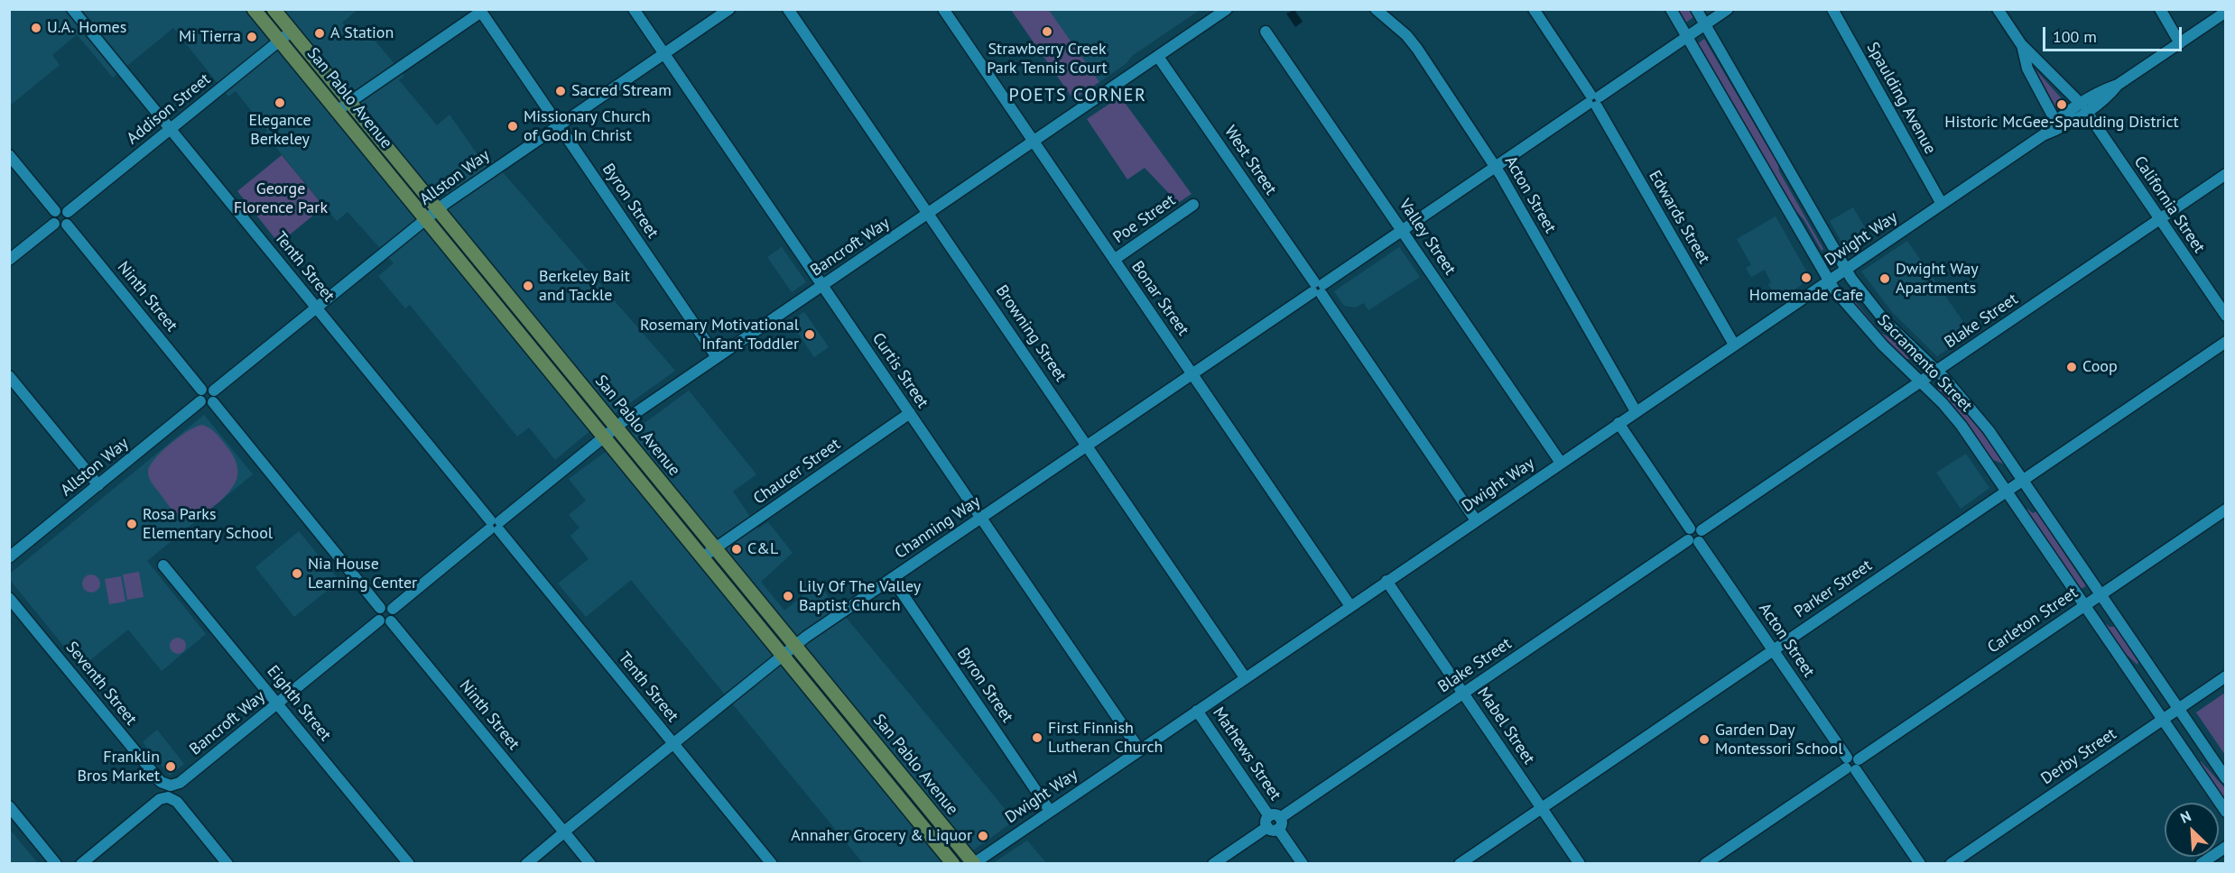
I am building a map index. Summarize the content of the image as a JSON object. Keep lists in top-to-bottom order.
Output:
{
  "streets": {
    "main road": ["San Pablo Avenue"],
    "street": [
      "Spaulding Avenue",
      "Addison Street",
      "West Street",
      "Allston Way",
      "Acton Street",
      "Byron Street",
      "California Street",
      "Edwards Street",
      "Poe Street",
      "Valley Street",
      "Dwight Way",
      "Bancroft Way",
      "Tenth Street",
      "Ninth Street",
      "Bonar Street",
      "Blake Street",
      "Browning Street",
      "Sacramento Street",
      "Curtis Street",
      "Chaucer Street",
      "Channing Way",
      "Parker Street",
      "Carleton Street",
      "Seventh Street",
      "Eighth Street",
      "Mabel Street",
      "Mathews Street",
      "Derby Street"
    ]
  },
  "crossings": [
    ["San Pablo Avenue", "Addison Street"],
    ["San Pablo Avenue", "Allston Way"],
    ["San Pablo Avenue", "Dwight Way"],
    ["San Pablo Avenue", "Bancroft Way"],
    ["San Pablo Avenue", "Chaucer Street"],
    ["San Pablo Avenue", "Channing Way"],
    ["Spaulding Avenue", "Dwight Way"],
    ["Addison Street", "Tenth Street"],
    ["Addison Street", "Ninth Street"],
    ["West Street", "Dwight Way"],
    ["West Street", "Bancroft Way"],
    ["West Street", "Channing Way"],
    ["Allston Way", "Byron Street"],
    ["Allston Way", "Tenth Street"],
    ["Allston Way", "Ninth Street"],
    ["Allston Way", "Curtis Street"],
    ["Acton Street", "Dwight Way"],
    ["Acton Street", "Blake Street"],
    ["Acton Street", "Channing Way"],
    ["Acton Street", "Parker Street"],
    ["Acton Street", "Carleton Street"],
    ["Byron Street", "Dwight Way"],
    ["Byron Street", "Bancroft Way"],
    ["Byron Street", "Channing Way"],
    ["California Street", "Dwight Way"],
    ["California Street", "Blake Street"],
    ["Edwards Street", "Dwight Way"],
    ["Edwards Street", "Channing Way"],
    ["Poe Street", "Bonar Street"],
    ["Valley Street", "Dwight Way"],
    ["Valley Street", "Channing Way"],
    ["Dwight Way", "Bonar Street"],
    ["Dwight Way", "Browning Street"],
    ["Dwight Way", "Sacramento Street"],
    ["Dwight Way", "Curtis Street"],
    ["Dwight Way", "Mabel Street"],
    ["Dwight Way", "Mathews Street"],
    ["Bancroft Way", "Tenth Street"],
    ["Bancroft Way", "Ninth Street"],
    ["Bancroft Way", "Bonar Street"],
    ["Bancroft Way", "Browning Street"],
    ["Bancroft Way", "Curtis Street"],
    ["Bancroft Way", "Seventh Street"],
    ["Bancroft Way", "Eighth Street"],
    ["Tenth Street", "Channing Way"],
    ["Ninth Street", "Channing Way"],
    ["Bonar Street", "Channing Way"],
    ["Blake Street", "Sacramento Street"],
    ["Blake Street", "Mabel Street"],
    ["Blake Street", "Mathews Street"],
    ["Browning Street", "Channing Way"],
    ["Sacramento Street", "Channing Way"],
    ["Sacramento Street", "Parker Street"],
    ["Sacramento Street", "Carleton Street"],
    ["Sacramento Street", "Derby Street"],
    ["Curtis Street", "Chaucer Street"],
    ["Curtis Street", "Channing Way"],
    ["Parker Street", "Mabel Street"]
  ],
  "districts": ["POETS CORNER"],
  "parks": ["George Florence Park"],
  "places": [
    "U.A. Homes",
    "Strawberry Creek Park Tennis Court",
    "A Station",
    "Mi Tierra",
    "Sacred Stream",
    "Elegance Berkeley",
    "Historic McGee-Spaulding District",
    "Missionary Church of God In Christ",
    "Homemade Cafe",
    "Dwight Way Apartments",
    "Berkeley Bait and Tackle",
    "Rosemary Motivational Infant Toddler",
    "Coop",
    "Rosa Parks Elementary School",
    "C&L",
    "Nia House Learning Center",
    "Lily Of The Valley Baptist Church",
    "First Finnish Lutheran Church",
    "Garden Day Montessori School",
    "Franklin Bros Market",
    "Annaher Grocery & Liquor"
  ],
  "scale_bar": "100 m",
  "north": "top left"
}
